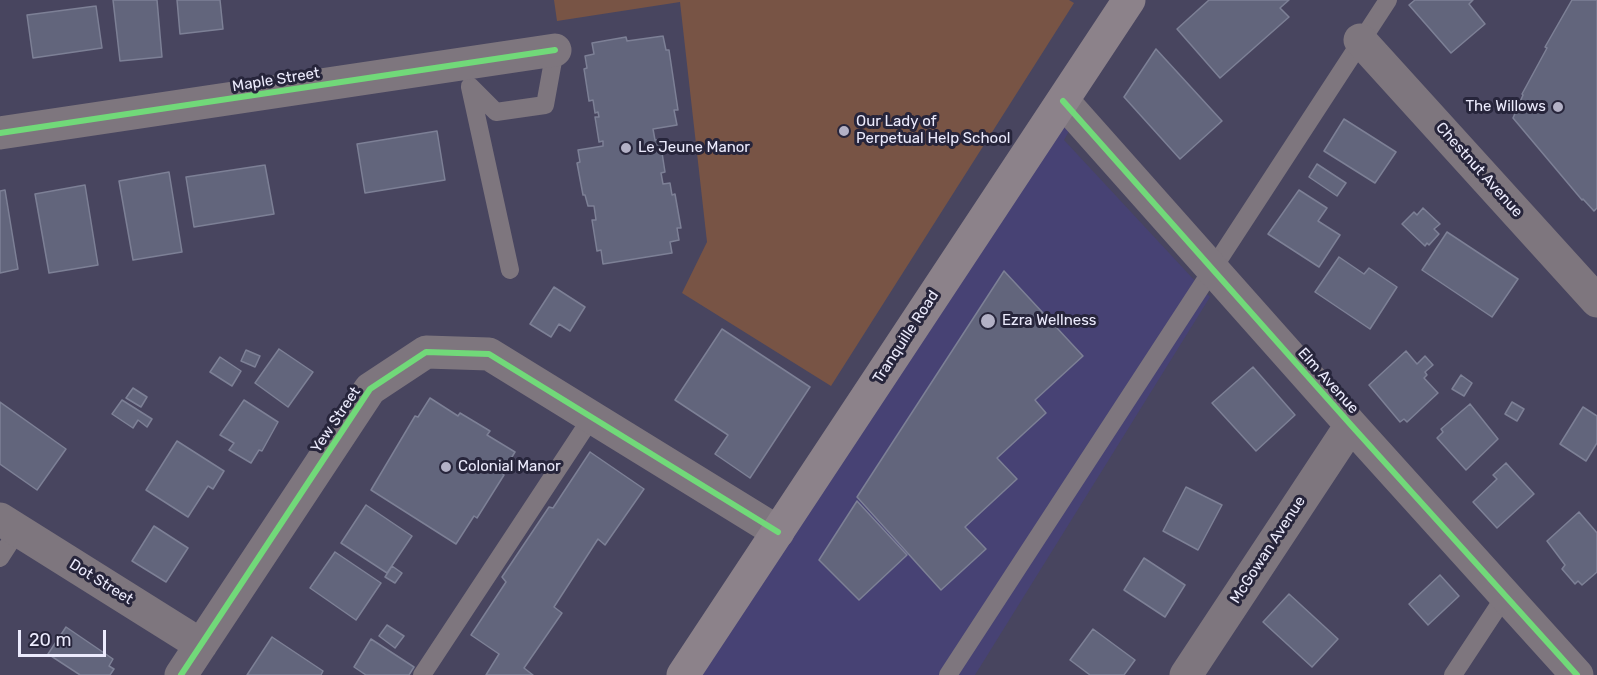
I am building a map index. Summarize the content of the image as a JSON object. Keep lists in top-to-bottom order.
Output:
{
  "streets": {
    "main road": ["Tranquille Road"],
    "street": [
      "Maple Street",
      "Chestnut Avenue",
      "Elm Avenue",
      "Yew Street",
      "McGowan Avenue",
      "Dot Street"
    ]
  },
  "crossings": [
    ["Tranquille Road", "Elm Avenue"],
    ["Tranquille Road", "Yew Street"],
    ["Elm Avenue", "McGowan Avenue"],
    ["Yew Street", "Dot Street"]
  ],
  "places": [
    "The Willows",
    "Our Lady of Perpetual Help School",
    "Le Jeune Manor",
    "Ezra Wellness",
    "Colonial Manor"
  ],
  "scale_bar": "20 m"
}
